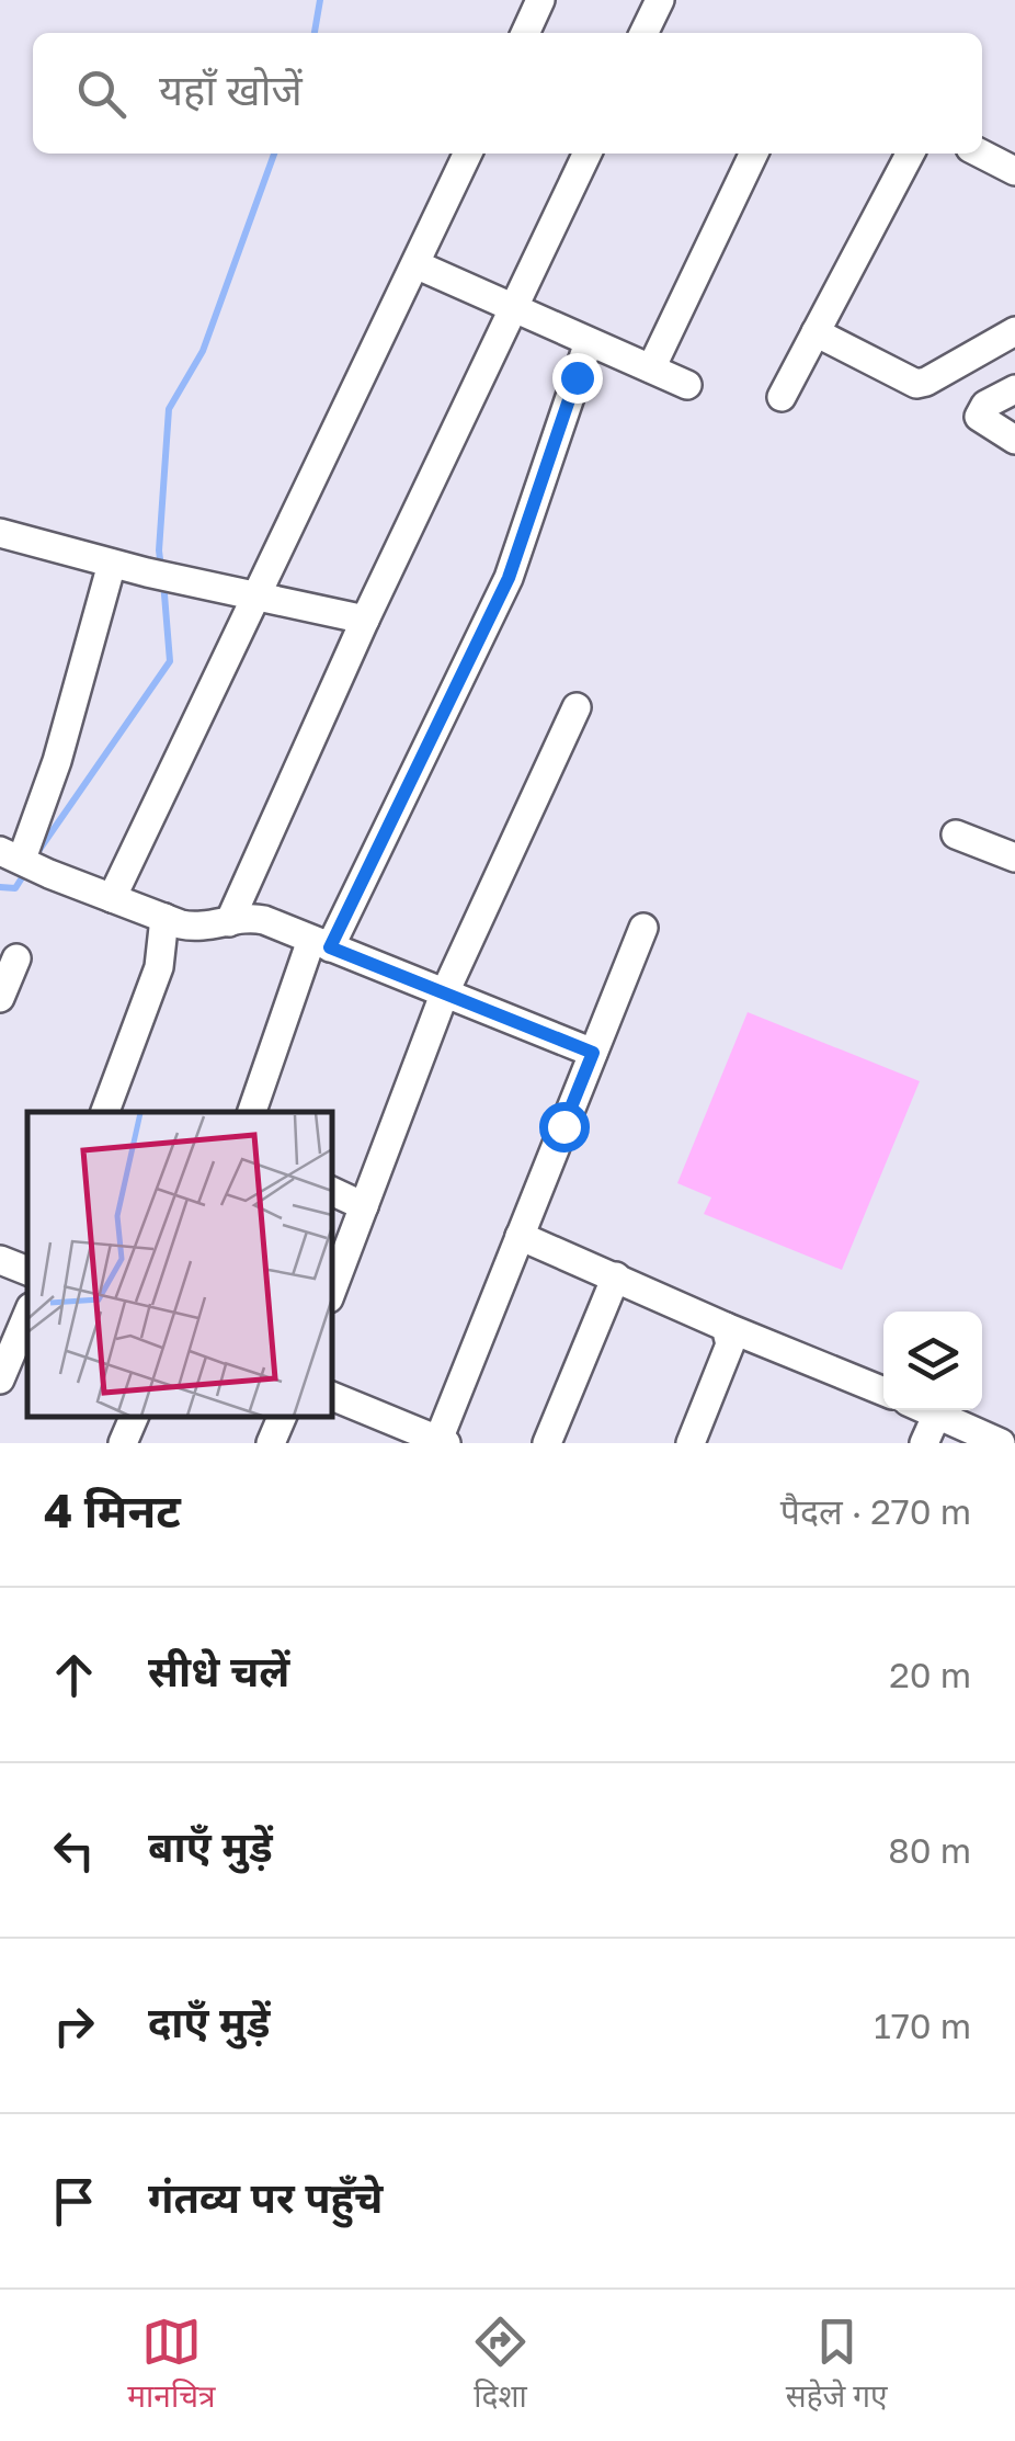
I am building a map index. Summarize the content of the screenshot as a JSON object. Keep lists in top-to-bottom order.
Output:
{
  "page": {
    "search": "यहाँ खोजें",
    "heading": ["4 मिनट", "पैदल · 270 m"],
    "list": [
      ["सीधे चलें", "20 m"],
      ["बाएँ मुड़ें", "80 m"],
      ["दाएँ मुड़ें", "170 m"],
      "गंतव्य पर पहुँचे"
    ],
    "nav": ["मानचित्र", "दिशा", "सहेजे गए"]
  }
}
